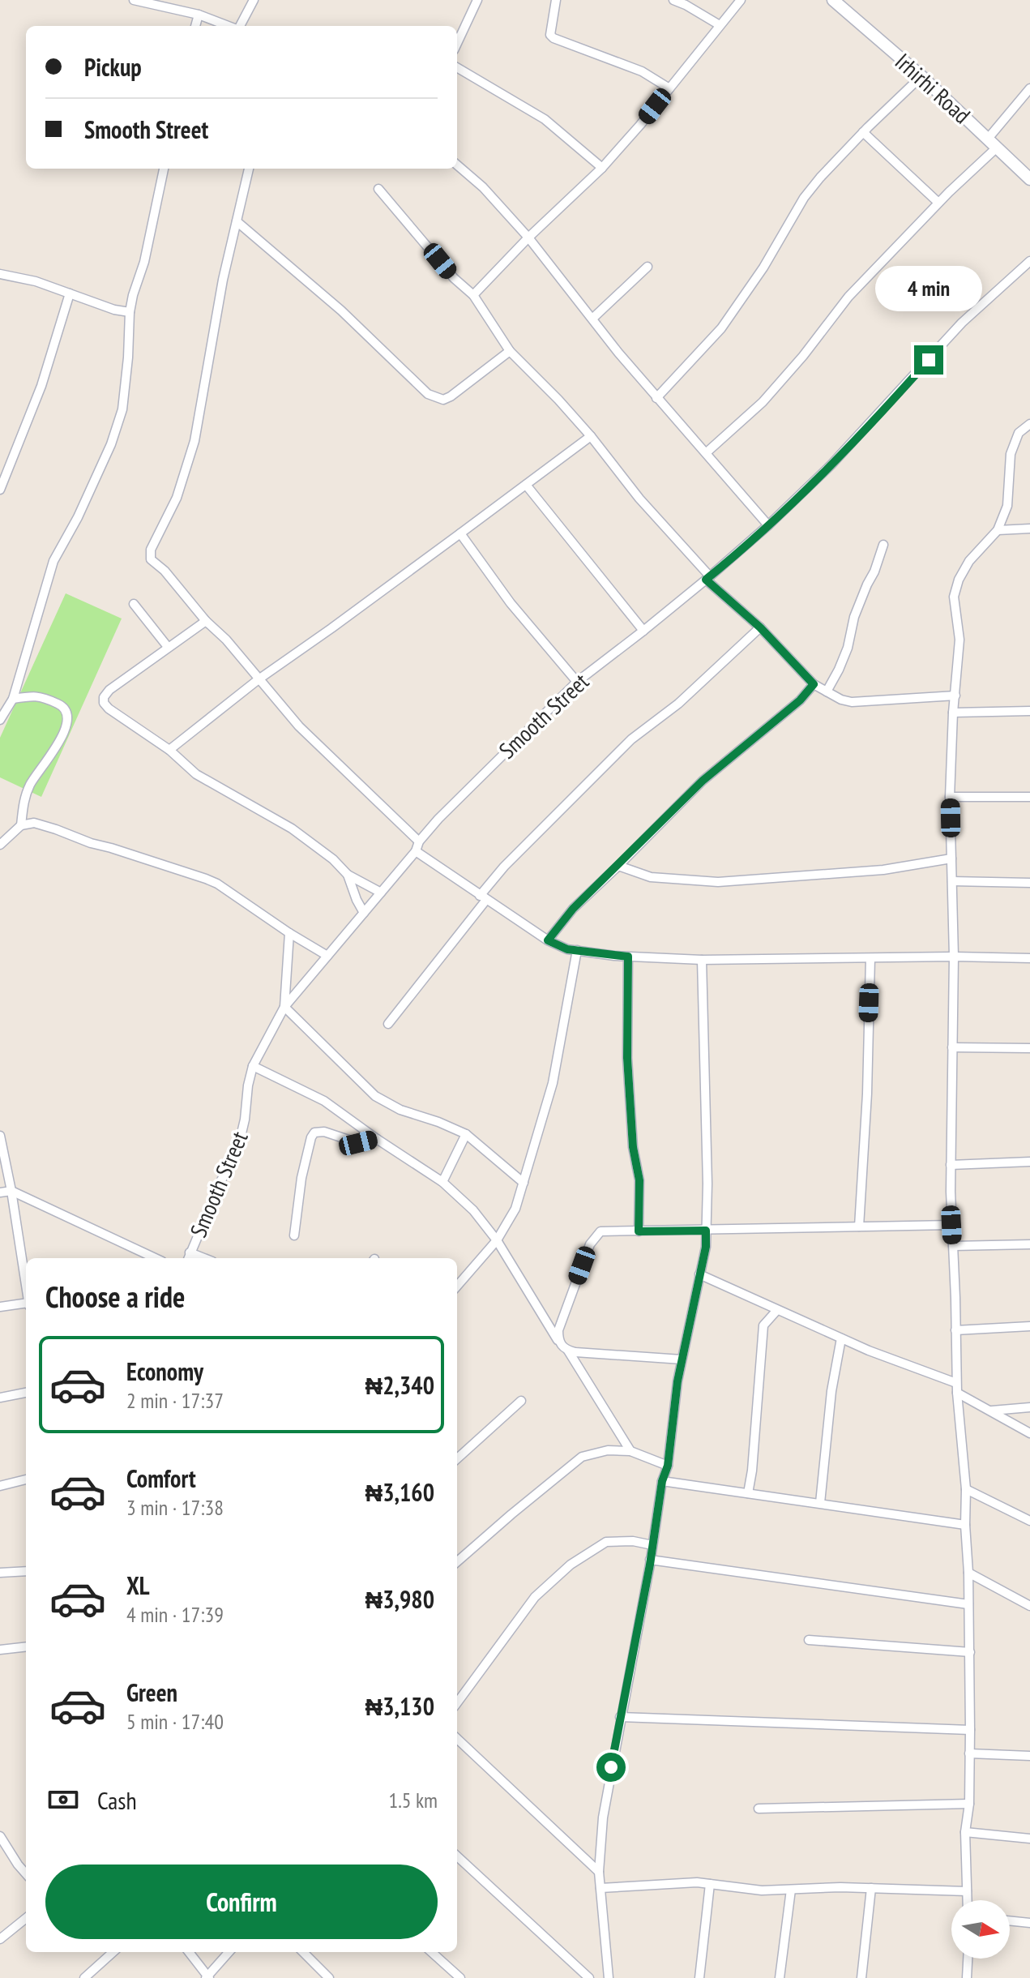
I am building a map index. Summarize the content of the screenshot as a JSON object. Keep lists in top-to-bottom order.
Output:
{
  "streets": {
    "street": ["Irhirhi Road", "Smooth Street"]
  },
  "north": "right",
  "page": {
    "banner": ["Pickup", "Smooth Street"],
    "bubble": "4 min",
    "heading": "Choose a ride",
    "list": [
      {
        "name": "Economy",
        "note": "2 min · 17:37",
        "value": "₦2,340"
      },
      {
        "name": "Comfort",
        "note": "3 min · 17:38",
        "value": "₦3,160"
      },
      {
        "name": "XL",
        "note": "4 min · 17:39",
        "value": "₦3,980"
      },
      {
        "name": "Green",
        "note": "5 min · 17:40",
        "value": "₦3,130"
      }
    ],
    "pay": ["Cash", "1.5 km"],
    "buttons": "Confirm"
  }
}
